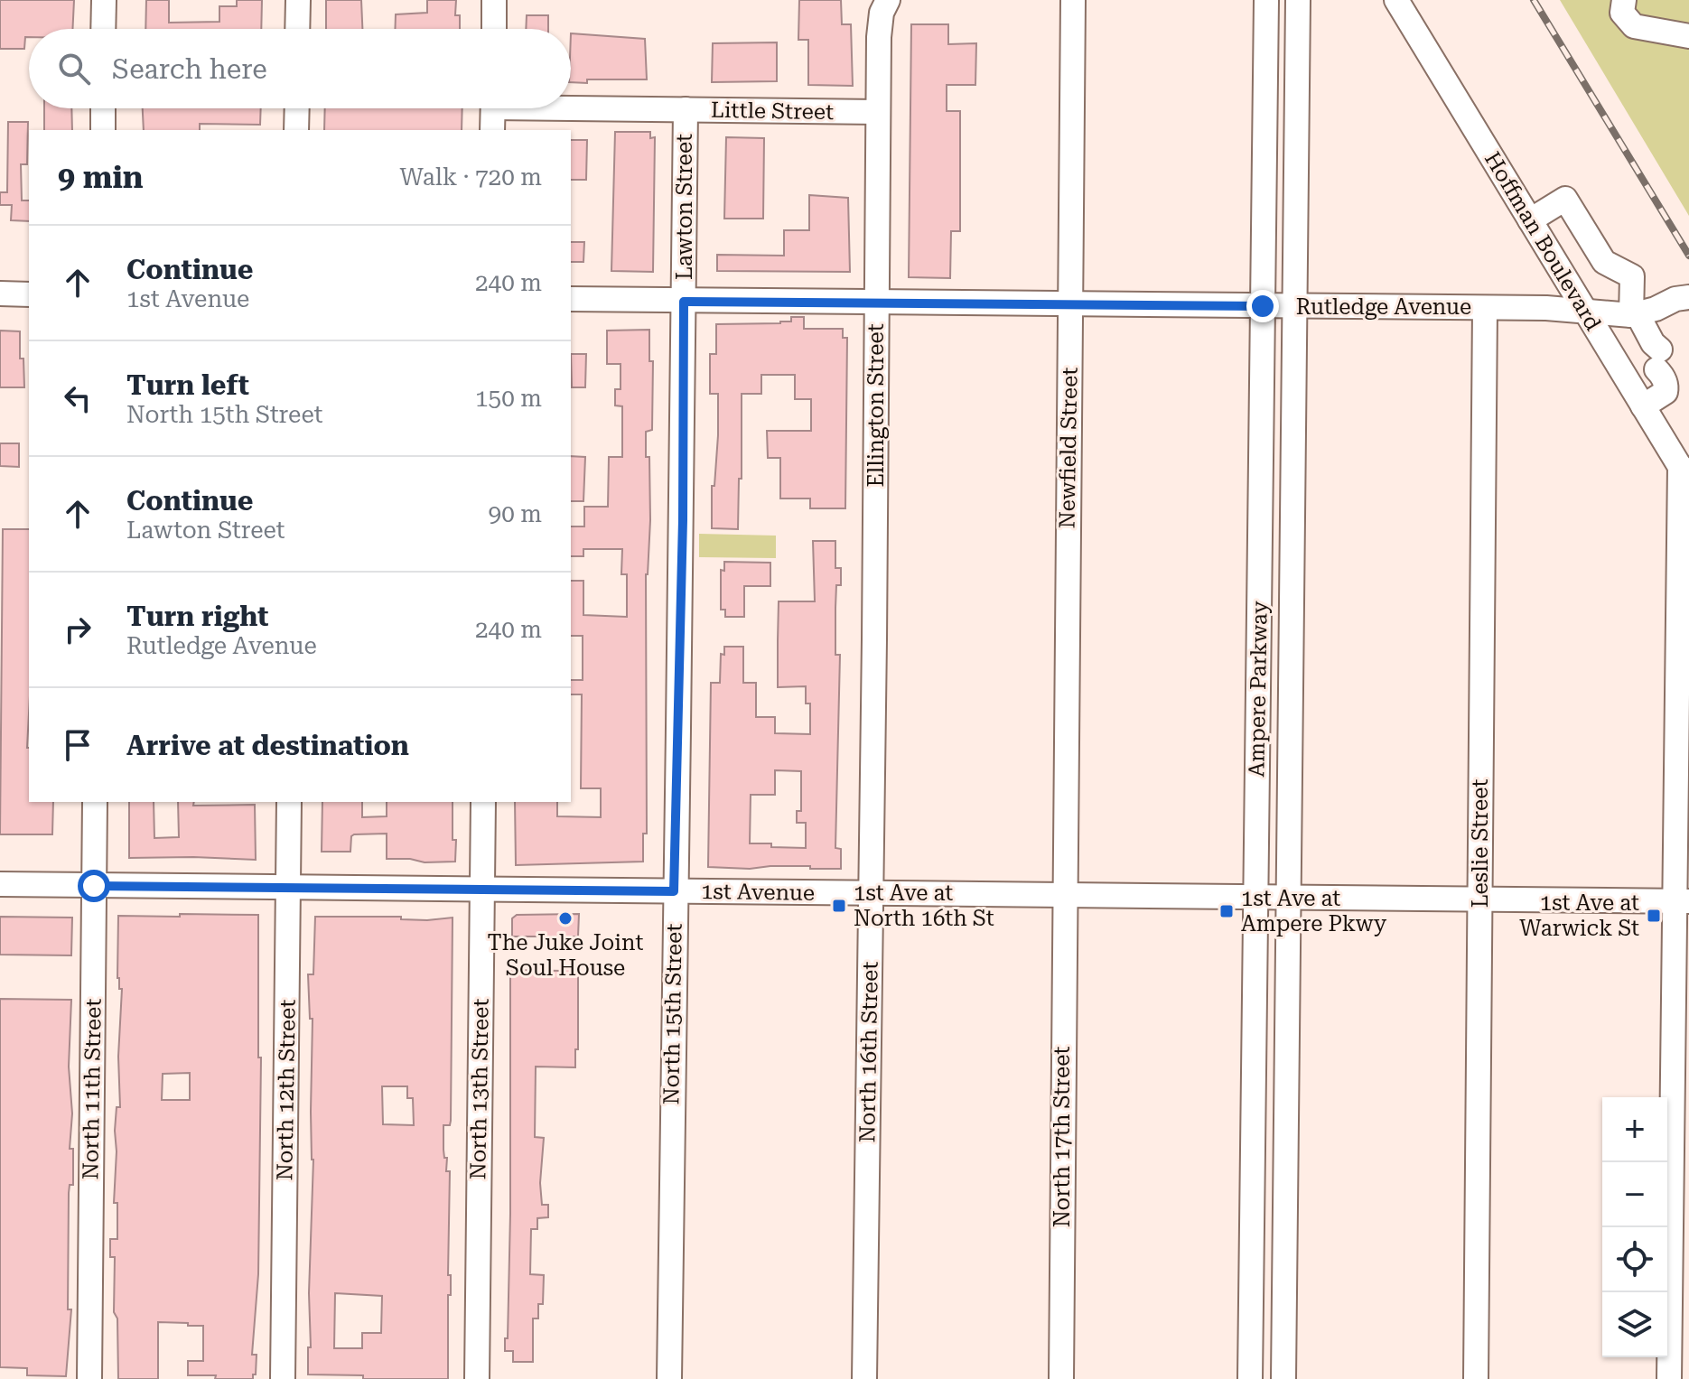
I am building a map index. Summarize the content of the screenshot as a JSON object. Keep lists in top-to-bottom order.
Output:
{
  "streets": {
    "street": [
      "Little Street",
      "Lawton Street",
      "Hoffman Boulevard",
      "Rutledge Avenue",
      "Ellington Street",
      "Newfield Street",
      "Ampere Parkway",
      "Leslie Street",
      "1st Avenue",
      "North 15th Street",
      "North 16th Street",
      "North 11th Street",
      "North 13th Street",
      "North 12th Street",
      "North 17th Street"
    ]
  },
  "crossings": [
    ["Little Street", "Lawton Street"],
    ["Little Street", "Ellington Street"],
    ["Lawton Street", "Rutledge Avenue"],
    ["Lawton Street", "North 15th Street"],
    ["Hoffman Boulevard", "Rutledge Avenue"],
    ["Rutledge Avenue", "Ellington Street"],
    ["Rutledge Avenue", "Newfield Street"],
    ["Rutledge Avenue", "Ampere Parkway"],
    ["Rutledge Avenue", "Leslie Street"],
    ["Ellington Street", "North 16th Street"],
    ["Newfield Street", "1st Avenue"],
    ["Newfield Street", "North 17th Street"],
    ["Ampere Parkway", "1st Avenue"],
    ["Leslie Street", "1st Avenue"],
    ["1st Avenue", "North 15th Street"],
    ["1st Avenue", "North 16th Street"],
    ["1st Avenue", "North 11th Street"],
    ["1st Avenue", "North 13th Street"],
    ["1st Avenue", "North 12th Street"],
    ["1st Avenue", "North 17th Street"]
  ],
  "places": {
    "transit": ["1st Ave at North 16th St", "1st Ave at Ampere Pkwy", "1st Ave at Warwick St"],
    "other": ["The Juke Joint Soul House"]
  },
  "page": {
    "search": "Search here",
    "heading": ["9 min", "Walk · 720 m"],
    "list": [
      ["Continue", "1st Avenue", "240 m"],
      ["Turn left", "North 15th Street", "150 m"],
      ["Continue", "Lawton Street", "90 m"],
      ["Turn right", "Rutledge Avenue", "240 m"],
      "Arrive at destination"
    ],
    "map_buttons": ["+", "−"]
  }
}
